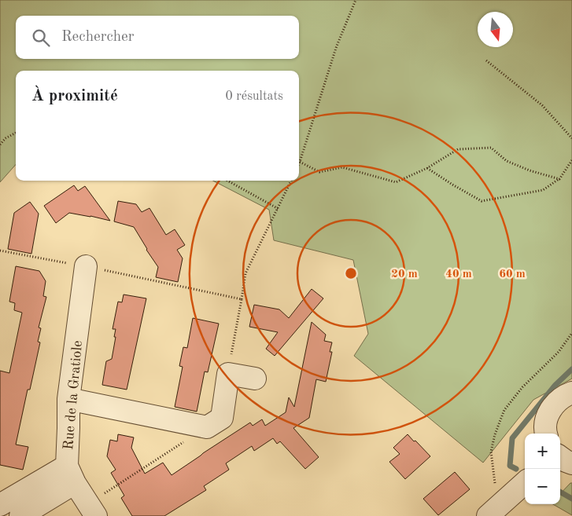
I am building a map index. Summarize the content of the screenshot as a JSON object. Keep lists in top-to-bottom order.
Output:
{
  "streets": {
    "street": ["Rue de la Gratiole"]
  },
  "north": "bottom",
  "page": {
    "search": "Rechercher",
    "heading": ["À proximité", "0 résultats"],
    "map_buttons": ["+", "−"]
  },
  "rings": ["20 m", "40 m", "60 m"]
}
